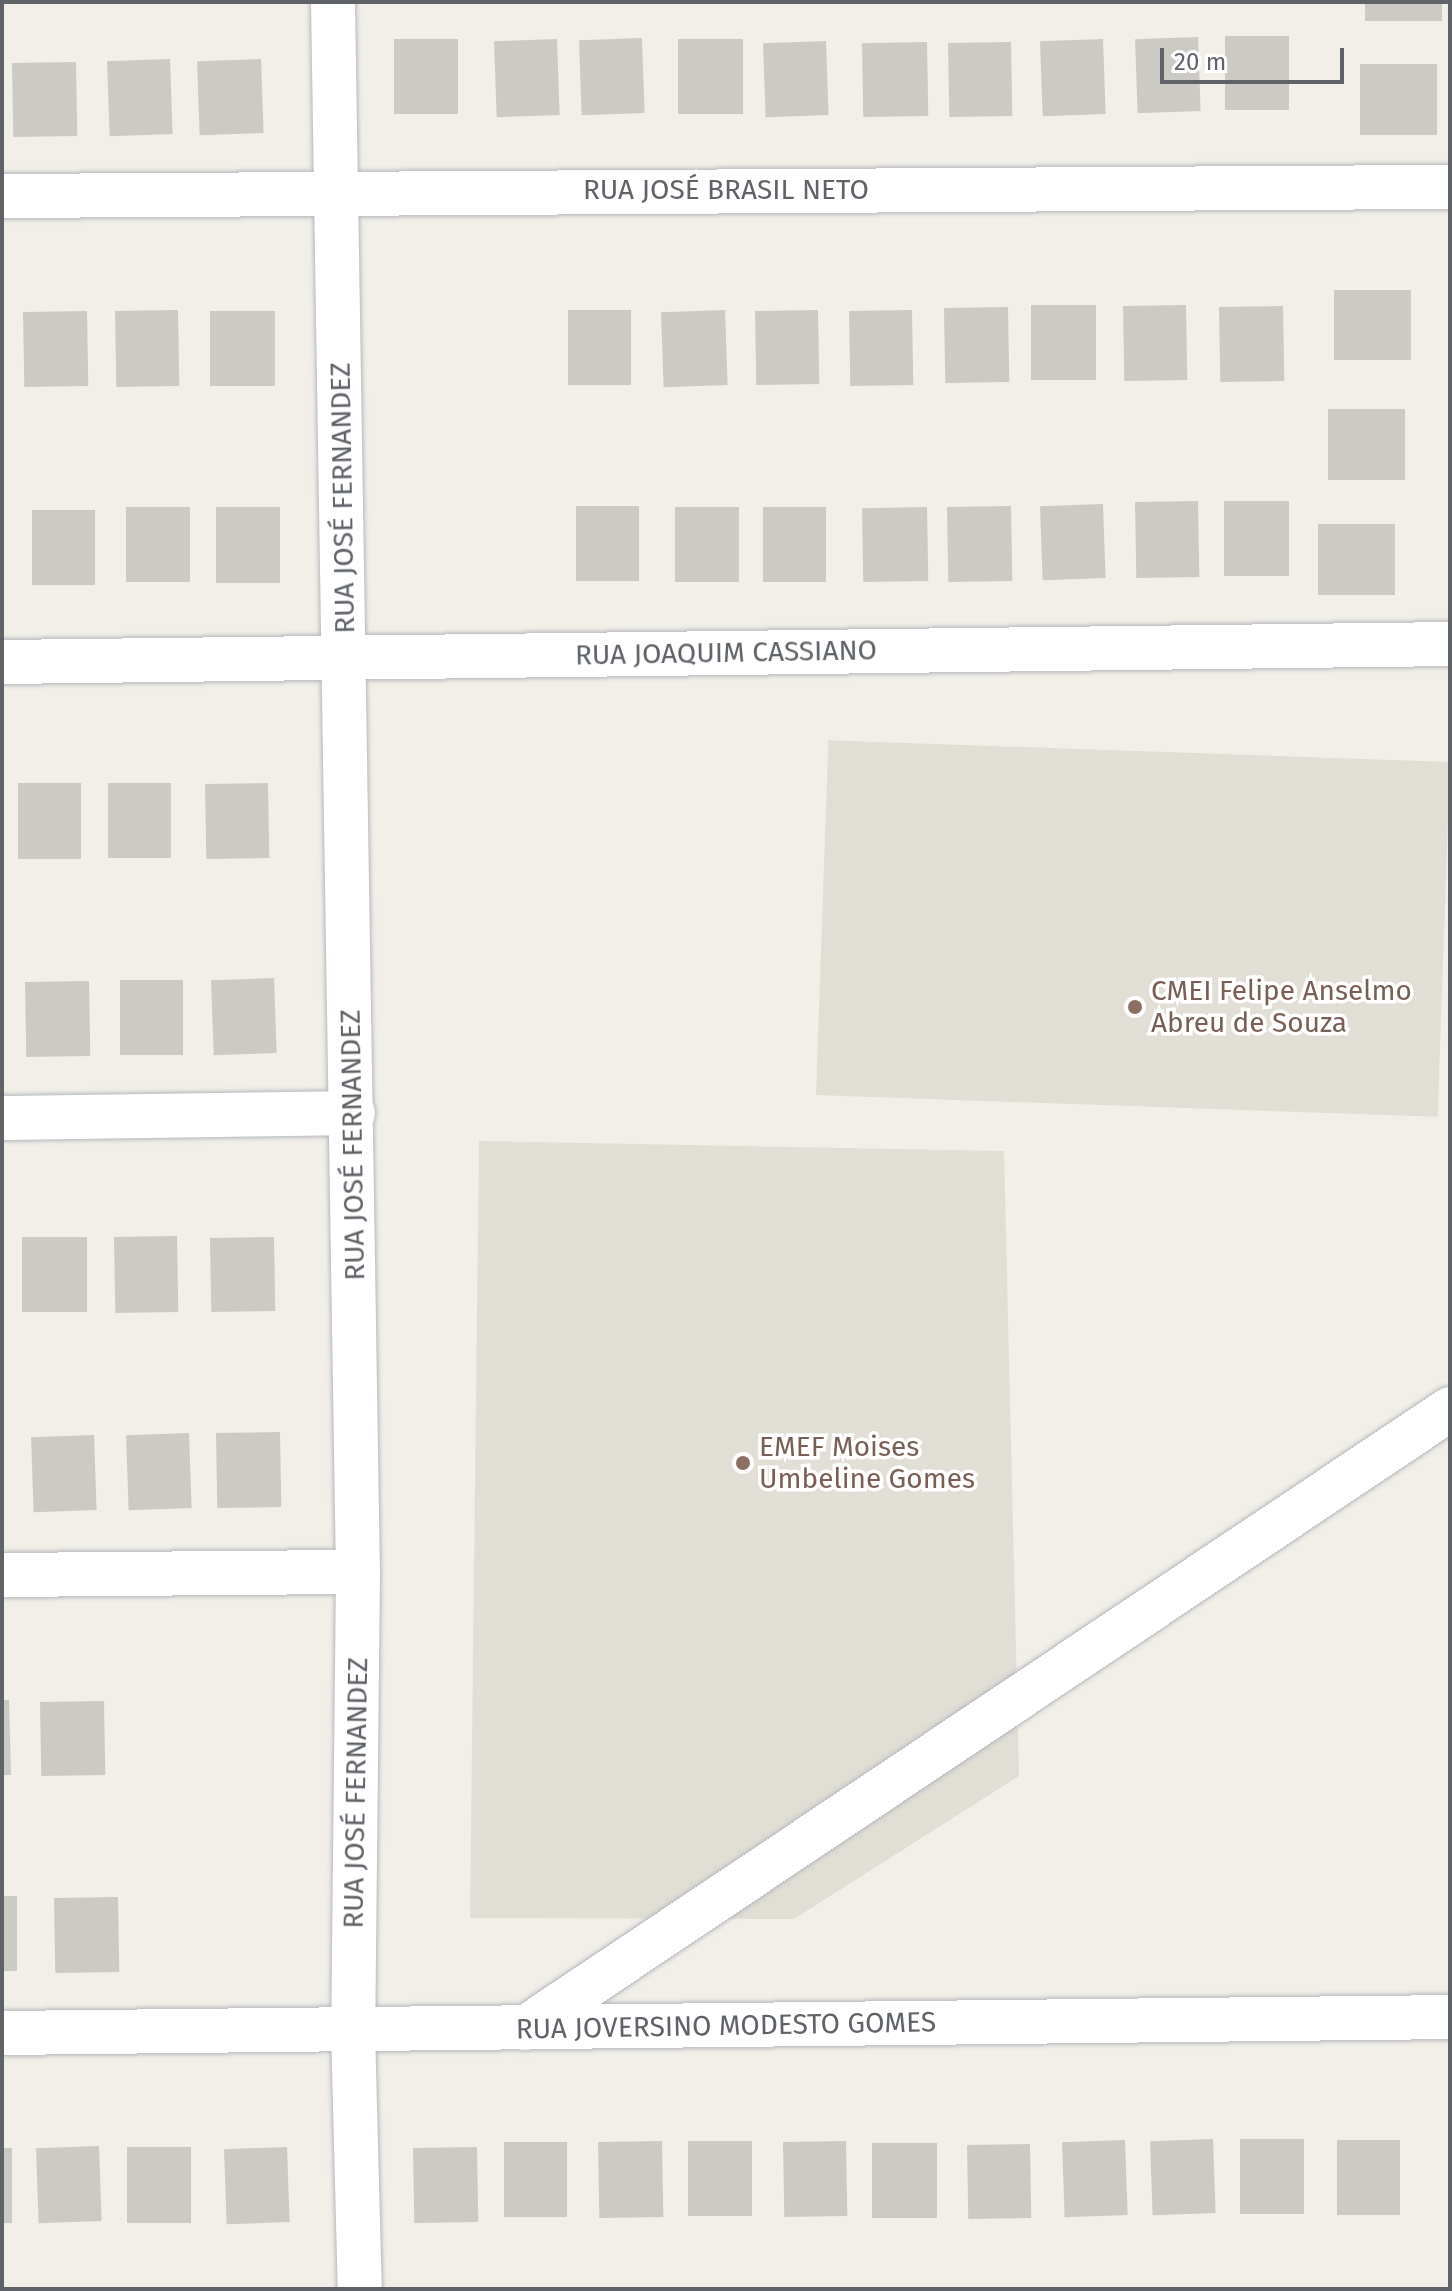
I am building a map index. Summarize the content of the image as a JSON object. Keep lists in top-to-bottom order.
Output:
{
  "streets": {
    "street": [
      "RUA JOSÉ BRASIL NETO",
      "RUA JOSÉ FERNANDEZ",
      "RUA JOAQUIM CASSIANO",
      "RUA JOVERSINO MODESTO GOMES"
    ]
  },
  "crossings": [
    ["RUA JOSÉ BRASIL NETO", "RUA JOSÉ FERNANDEZ"],
    ["RUA JOSÉ FERNANDEZ", "RUA JOAQUIM CASSIANO"],
    ["RUA JOSÉ FERNANDEZ", "RUA JOVERSINO MODESTO GOMES"]
  ],
  "places": ["CMEI Felipe Anselmo Abreu de Souza", "EMEF Moises Umbeline Gomes"],
  "scale_bar": "20 m"
}
